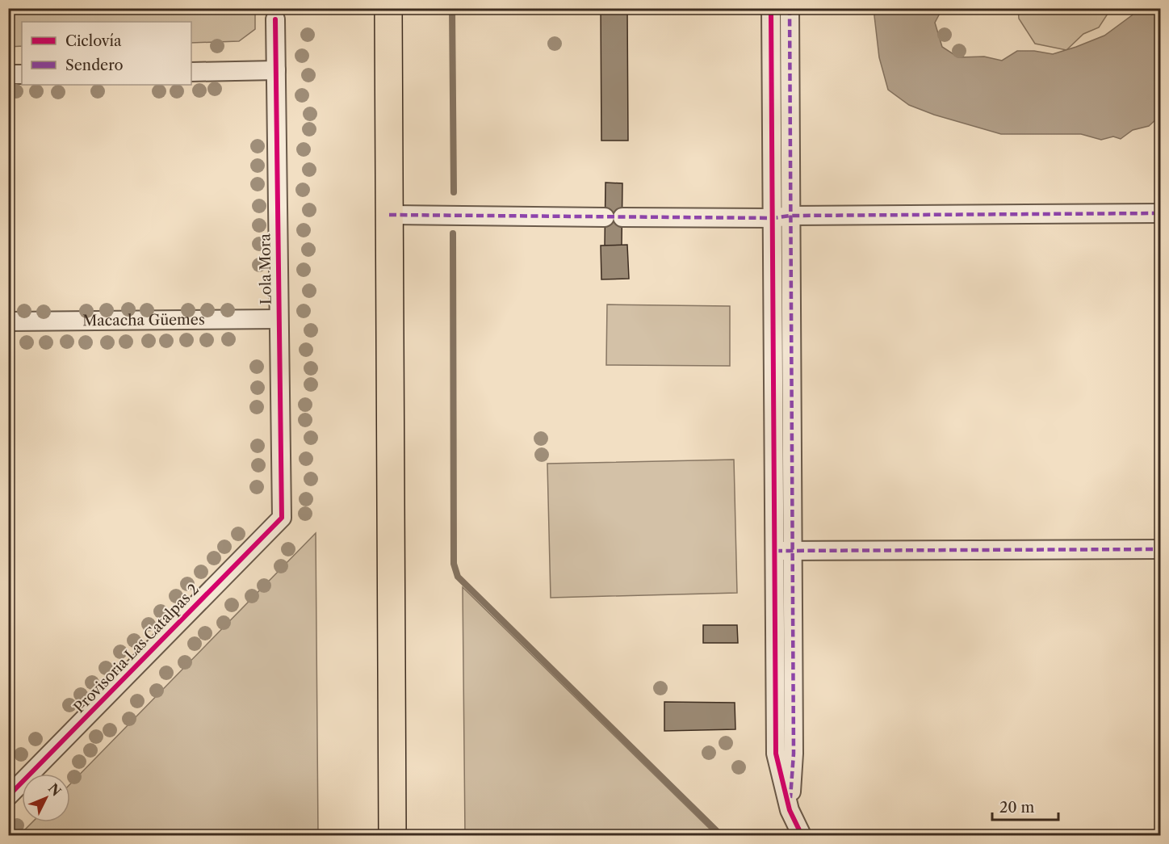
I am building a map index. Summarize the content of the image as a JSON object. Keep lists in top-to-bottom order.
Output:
{
  "streets": {
    "street": ["Lola Mora", "Macacha Güemes", "Provisoria Las Catalpas 2"]
  },
  "crossings": [
    ["Lola Mora", "Macacha Güemes"],
    ["Lola Mora", "Provisoria Las Catalpas 2"]
  ],
  "legend": ["Ciclovía", "Sendero"],
  "scale_bar": "20 m",
  "north": "top right"
}
